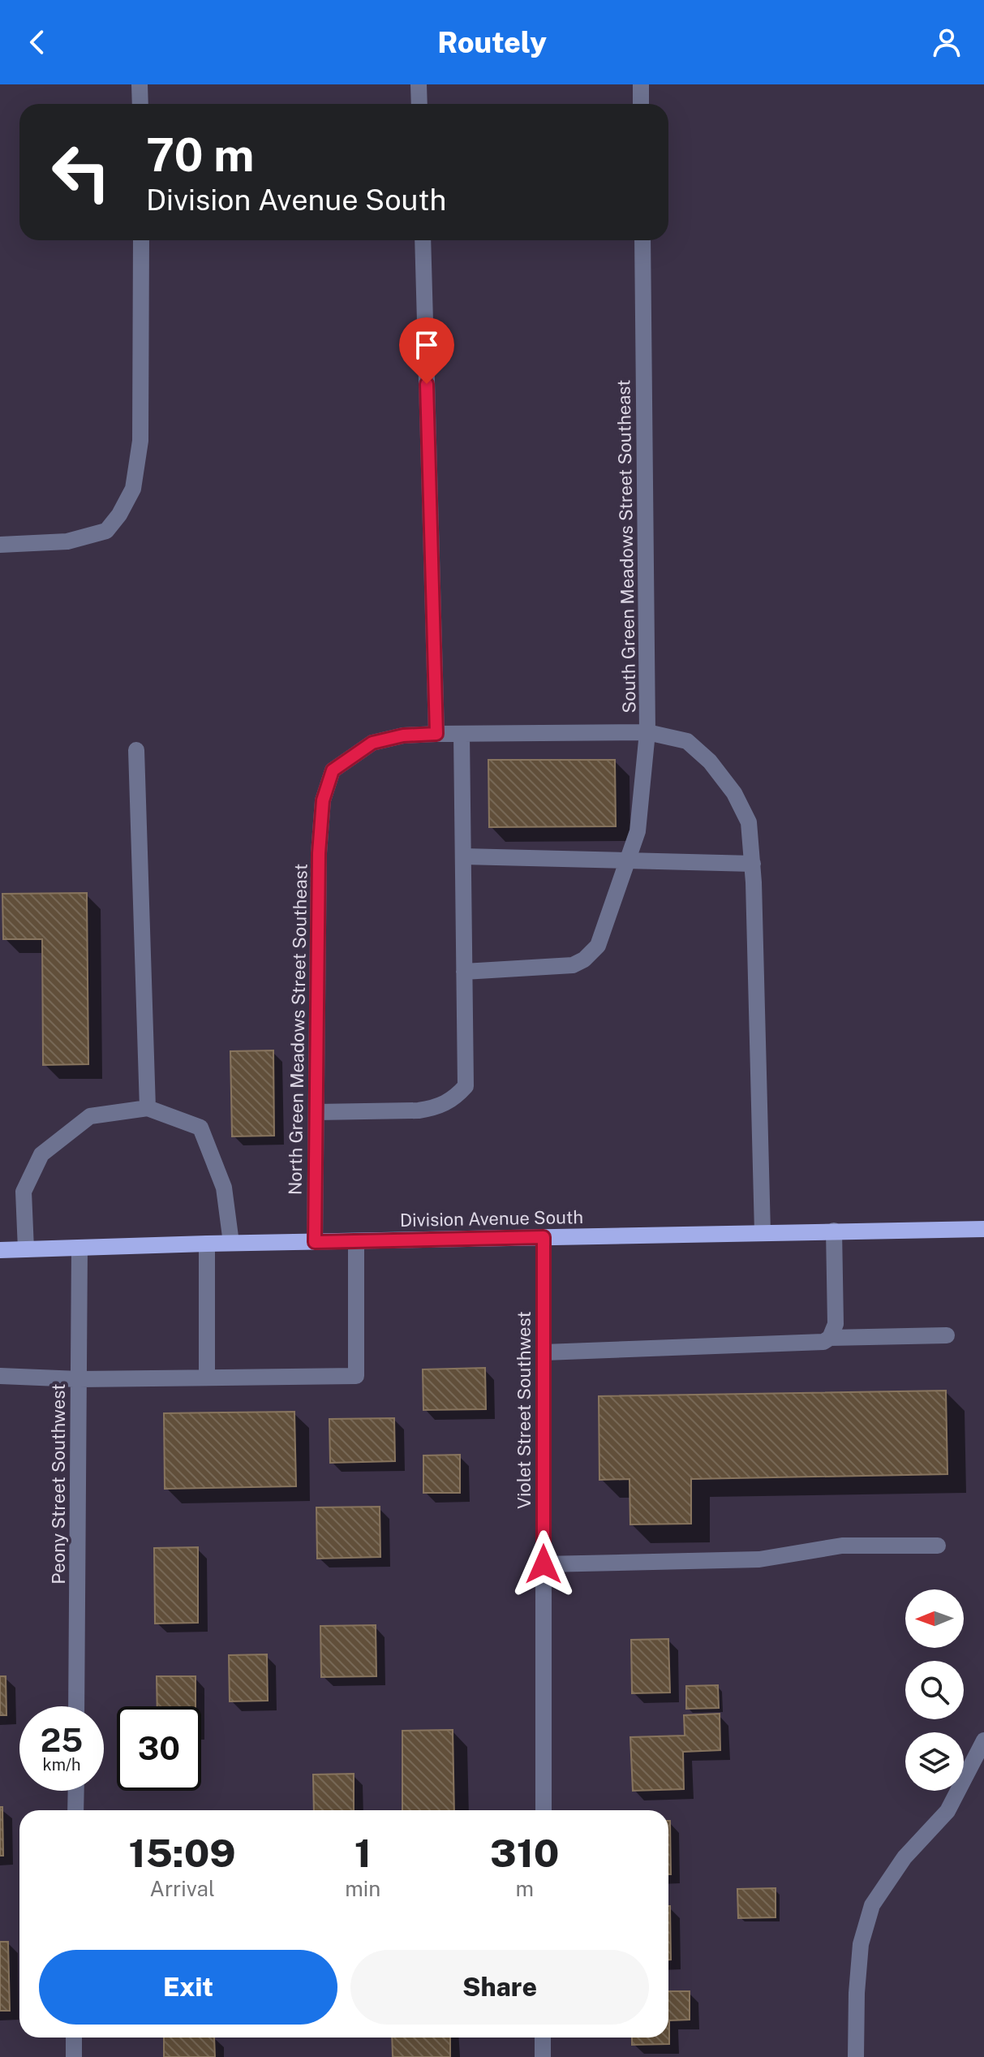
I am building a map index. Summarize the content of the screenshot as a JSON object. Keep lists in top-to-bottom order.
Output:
{
  "streets": {
    "main road": ["Division Avenue South"],
    "street": [
      "South Green Meadows Street Southeast",
      "North Green Meadows Street Southeast",
      "Violet Street Southwest",
      "Peony Street Southwest"
    ]
  },
  "crossings": [
    ["South Green Meadows Street Southeast", "North Green Meadows Street Southeast"],
    ["South Green Meadows Street Southeast", "Division Avenue South"],
    ["North Green Meadows Street Southeast", "Division Avenue South"],
    ["Division Avenue South", "Violet Street Southwest"],
    ["Division Avenue South", "Peony Street Southwest"]
  ],
  "north": "left",
  "page": {
    "header": "Routely",
    "turn": ["70 m", "Division Avenue South"],
    "speed": "25 km/h",
    "limit": "30",
    "eta": [
      "15:09",
      "Arrival",
      "1",
      "min",
      "310",
      "m"
    ],
    "buttons": ["Exit", "Share"]
  }
}
